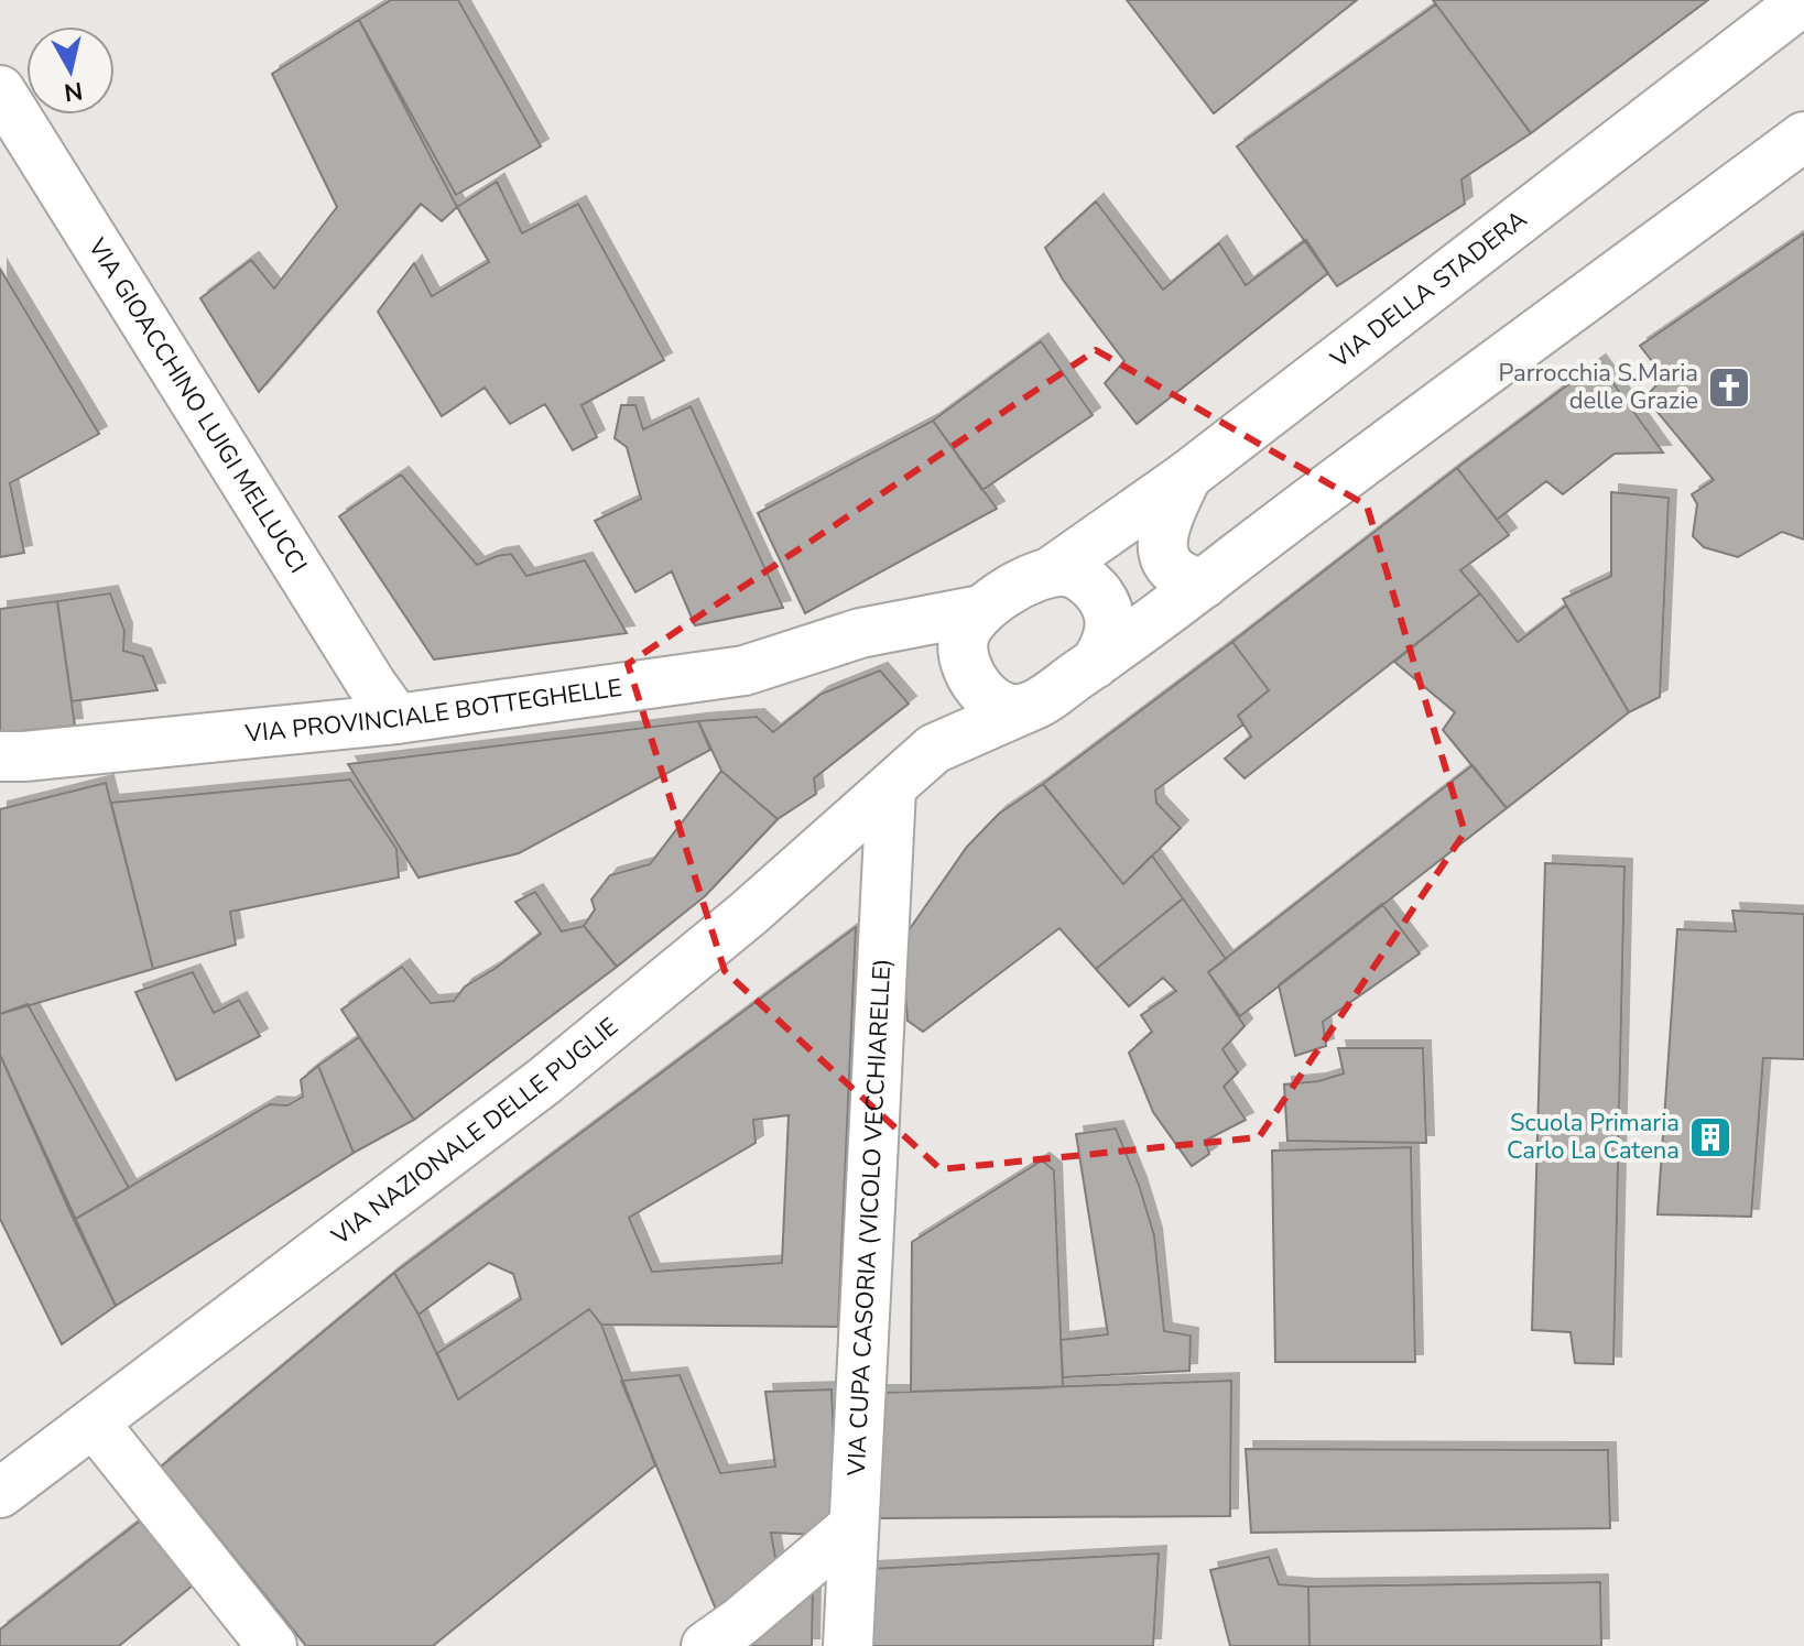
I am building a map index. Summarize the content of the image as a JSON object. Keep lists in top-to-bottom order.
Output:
{
  "streets": {
    "main road": [
      "VIA DELLA STADERA",
      "VIA GIOACCHINO LUIGI MELLUCCI",
      "VIA PROVINCIALE BOTTEGHELLE",
      "VIA NAZIONALE DELLE PUGLIE",
      "VIA CUPA CASORIA (VICOLO VECCHIARELLE)"
    ]
  },
  "crossings": [
    ["VIA DELLA STADERA", "VIA PROVINCIALE BOTTEGHELLE"],
    ["VIA DELLA STADERA", "VIA NAZIONALE DELLE PUGLIE"],
    ["VIA GIOACCHINO LUIGI MELLUCCI", "VIA PROVINCIALE BOTTEGHELLE"],
    ["VIA PROVINCIALE BOTTEGHELLE", "VIA NAZIONALE DELLE PUGLIE"],
    ["VIA NAZIONALE DELLE PUGLIE", "VIA CUPA CASORIA (VICOLO VECCHIARELLE)"]
  ],
  "places": {
    "church": ["Parrocchia S.Maria delle Grazie"],
    "building": ["Scuola Primaria Carlo La Catena"]
  },
  "north": "bottom"
}
